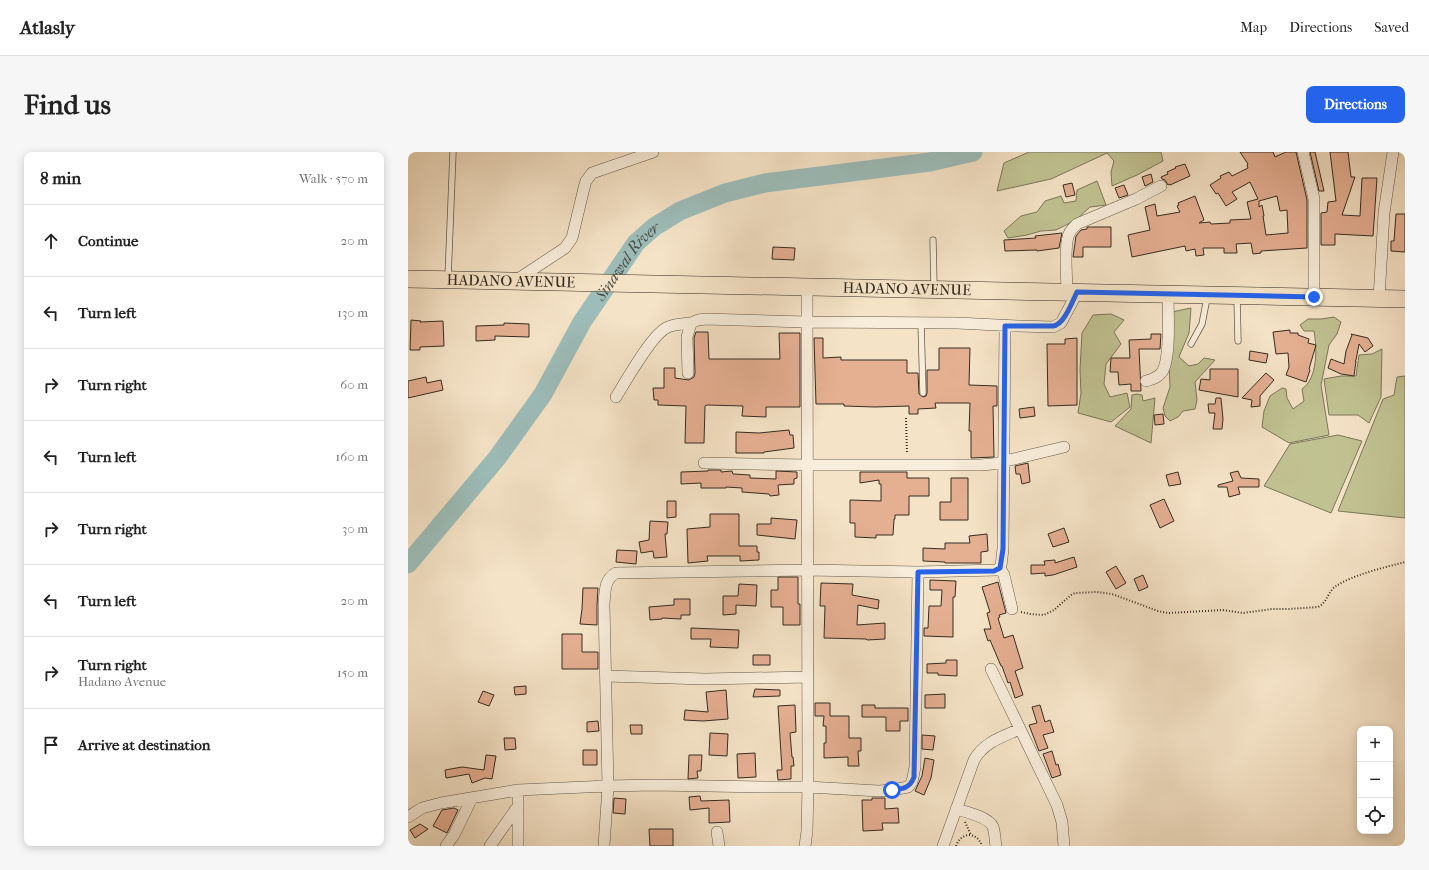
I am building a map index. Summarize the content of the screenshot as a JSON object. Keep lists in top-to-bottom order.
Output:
{
  "streets": {
    "main road": ["HADANO AVENUE"]
  },
  "water": ["Sinawal River"],
  "page": {
    "header": "Atlasly",
    "nav": ["Map", "Directions", "Saved"],
    "buttons": "Directions",
    "title": "Find us",
    "heading": ["8 min", "Walk · 570 m"],
    "list": [
      ["Continue", "20 m"],
      ["Turn left", "130 m"],
      ["Turn right", "60 m"],
      ["Turn left", "160 m"],
      ["Turn right", "30 m"],
      ["Turn left", "20 m"],
      ["Turn right", "Hadano Avenue", "150 m"],
      "Arrive at destination"
    ],
    "map_buttons": ["+", "−"]
  }
}
